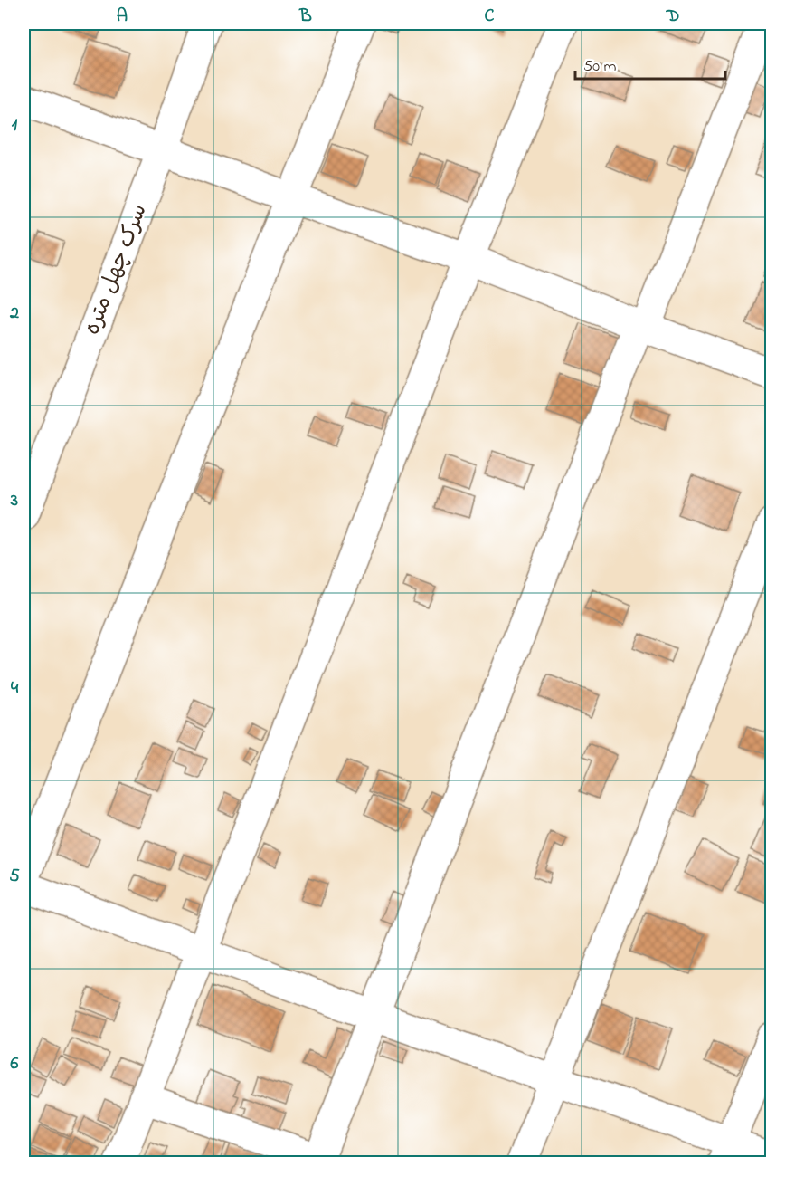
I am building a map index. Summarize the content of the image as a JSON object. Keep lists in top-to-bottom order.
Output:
{
  "streets": {
    "street": ["سرک چهل متره"]
  },
  "scale_bar": "50 m",
  "grid": {
    "columns": [
      "A",
      "B",
      "C",
      "D"
    ],
    "rows": [
      "1",
      "2",
      "3",
      "4",
      "5",
      "6"
    ]
  }
}
